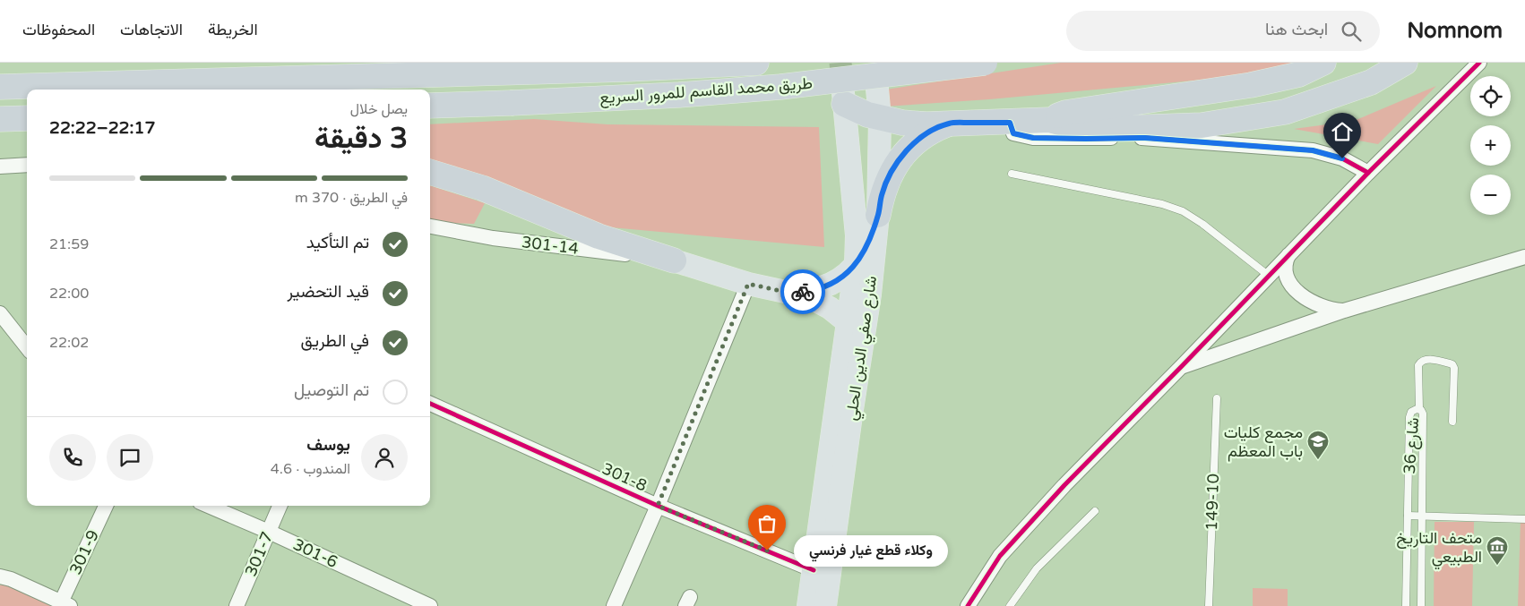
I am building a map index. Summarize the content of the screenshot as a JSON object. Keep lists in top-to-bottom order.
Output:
{
  "streets": {
    "highway": ["طريق محمد القاسم للمرور السريع"],
    "main road": ["شارع صفي الدين الحلي"],
    "street": [
      "301-14",
      "301-8",
      "301-9",
      "301-6",
      "301-7"
    ],
    "lane": ["شارع 36", "149-10"]
  },
  "crossings": [
    ["شارع صفي الدين الحلي", "301-8"],
    ["301-6", "301-7"]
  ],
  "places": {
    "school or university": ["مجمع كليات باب المعظم"],
    "other": ["وكلاء قطع غيار فرنسي"],
    "museum": ["متحف التاريخ الطبيعي"]
  },
  "page": {
    "header": "Nomnom",
    "search": "ابحث هنا",
    "nav": ["الخريطة", "الاتجاهات", "المحفوظات"],
    "map_buttons": ["+", "−"],
    "heading": ["3 دقيقة", "يصل خلال", "22:17–22:22"],
    "panel": ["يوسف", "المندوب · 4.6"],
    "bar": "في الطريق · 370 m",
    "list": [
      ["تم التأكيد", "21:59"],
      ["قيد التحضير", "22:00"],
      ["في الطريق", "22:02"],
      "تم التوصيل"
    ],
    "bubble": "وكلاء قطع غيار فرنسي"
  }
}
